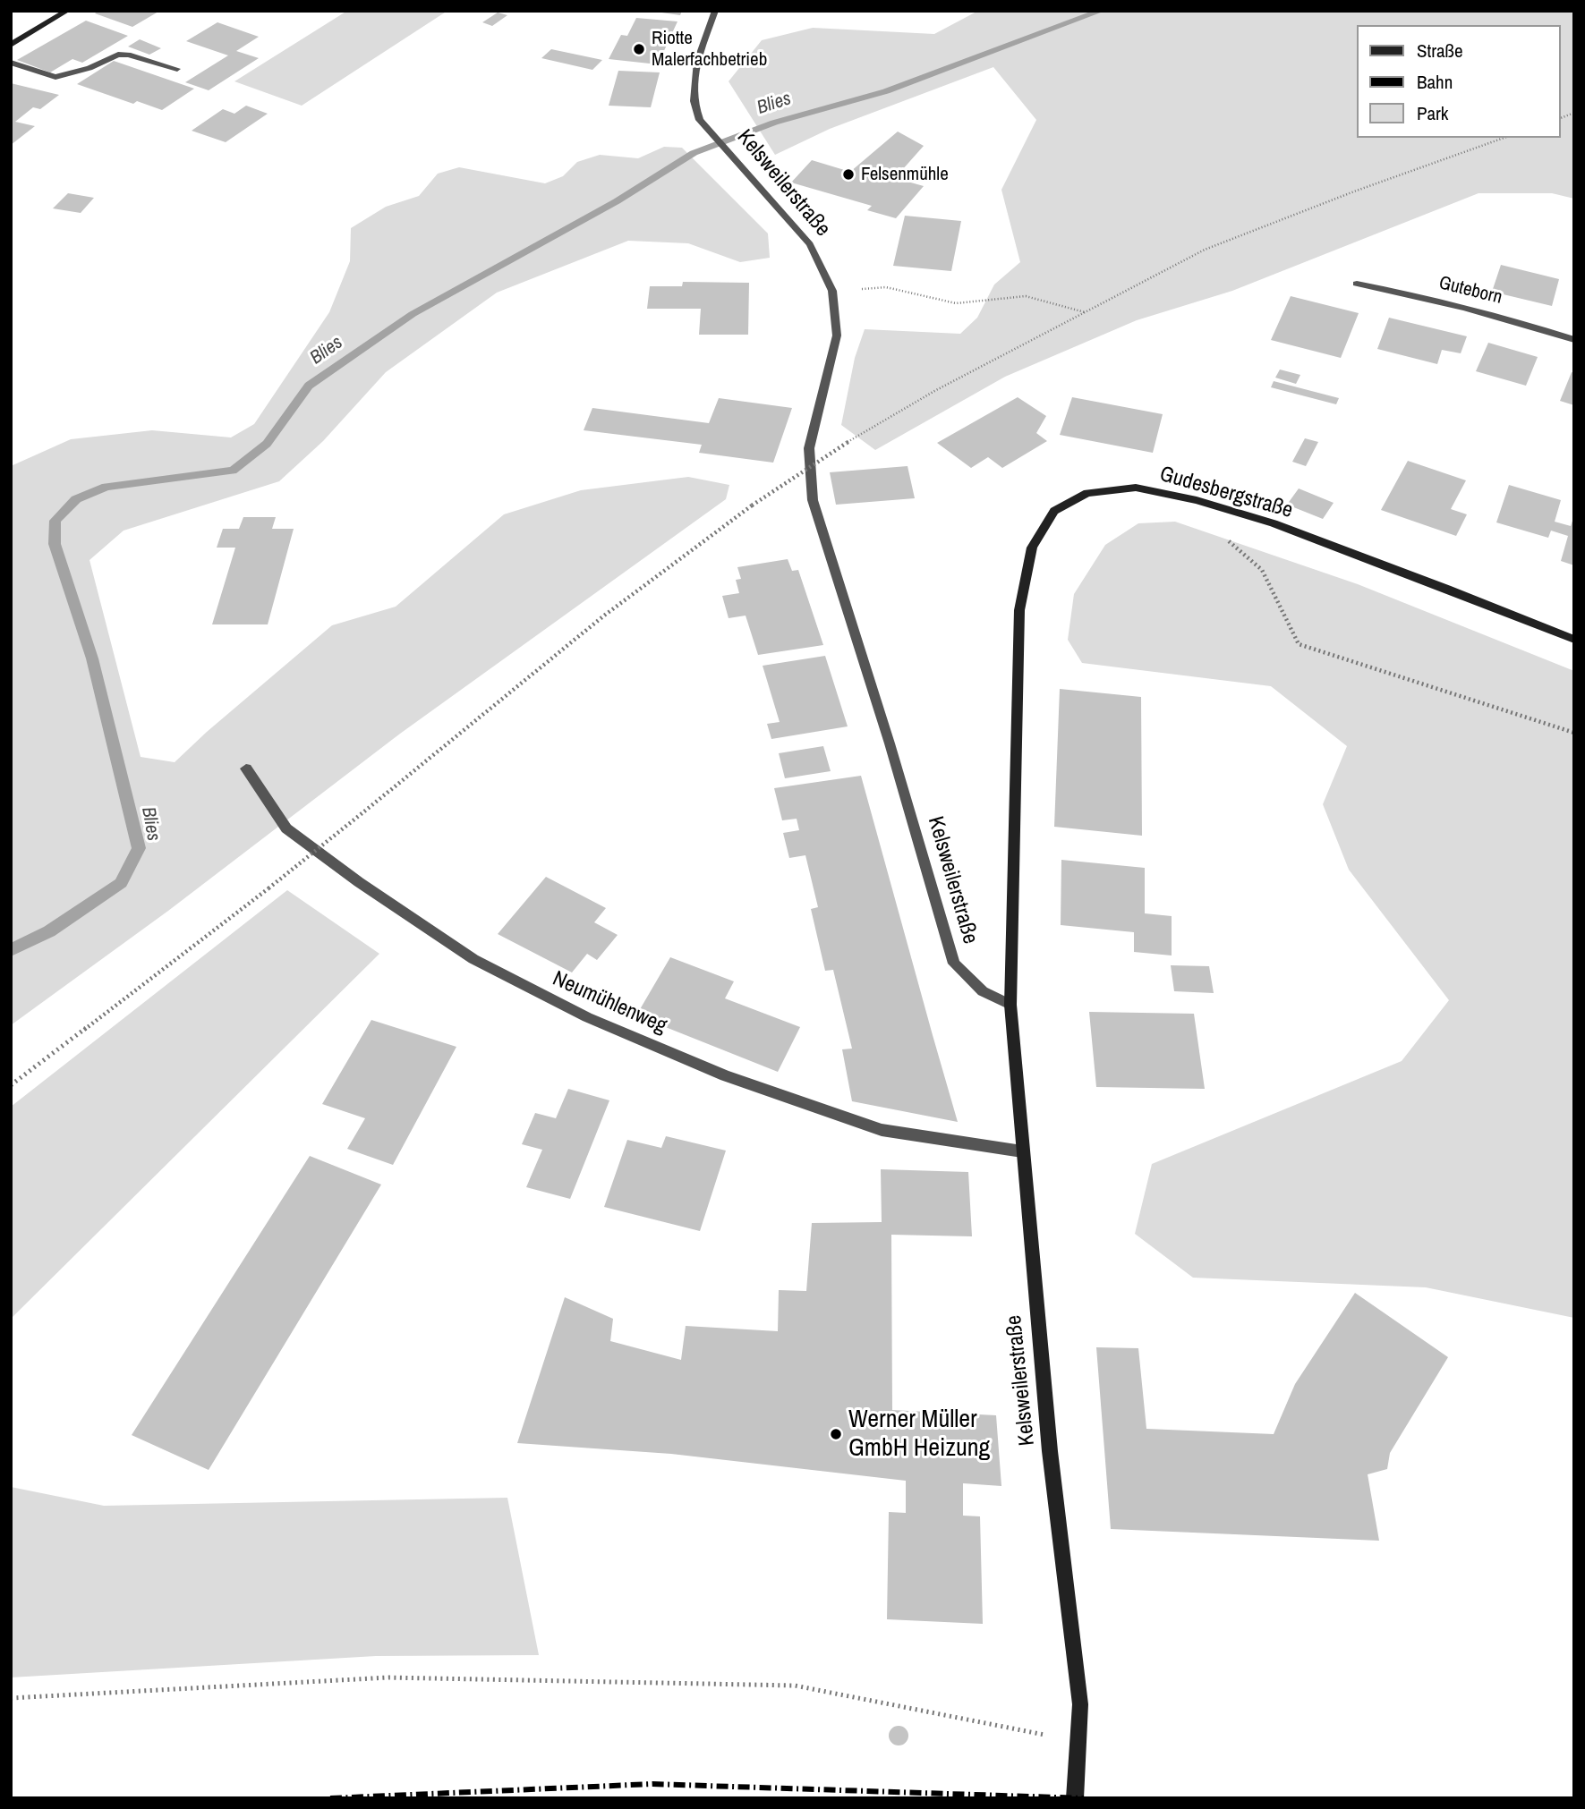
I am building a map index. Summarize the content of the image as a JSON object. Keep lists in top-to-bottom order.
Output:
{
  "streets": {
    "main road": ["Kelsweilerstraße", "Gudesbergstraße"],
    "street": ["Guteborn", "Neumühlenweg"]
  },
  "crossings": [
    ["Kelsweilerstraße", "Gudesbergstraße"],
    ["Kelsweilerstraße", "Neumühlenweg"]
  ],
  "water": ["Blies"],
  "places": ["Riotte Malerfachbetrieb", "Felsenmühle", "Werner Müller GmbH Heizung"],
  "legend": ["Straße", "Bahn", "Park"]
}
